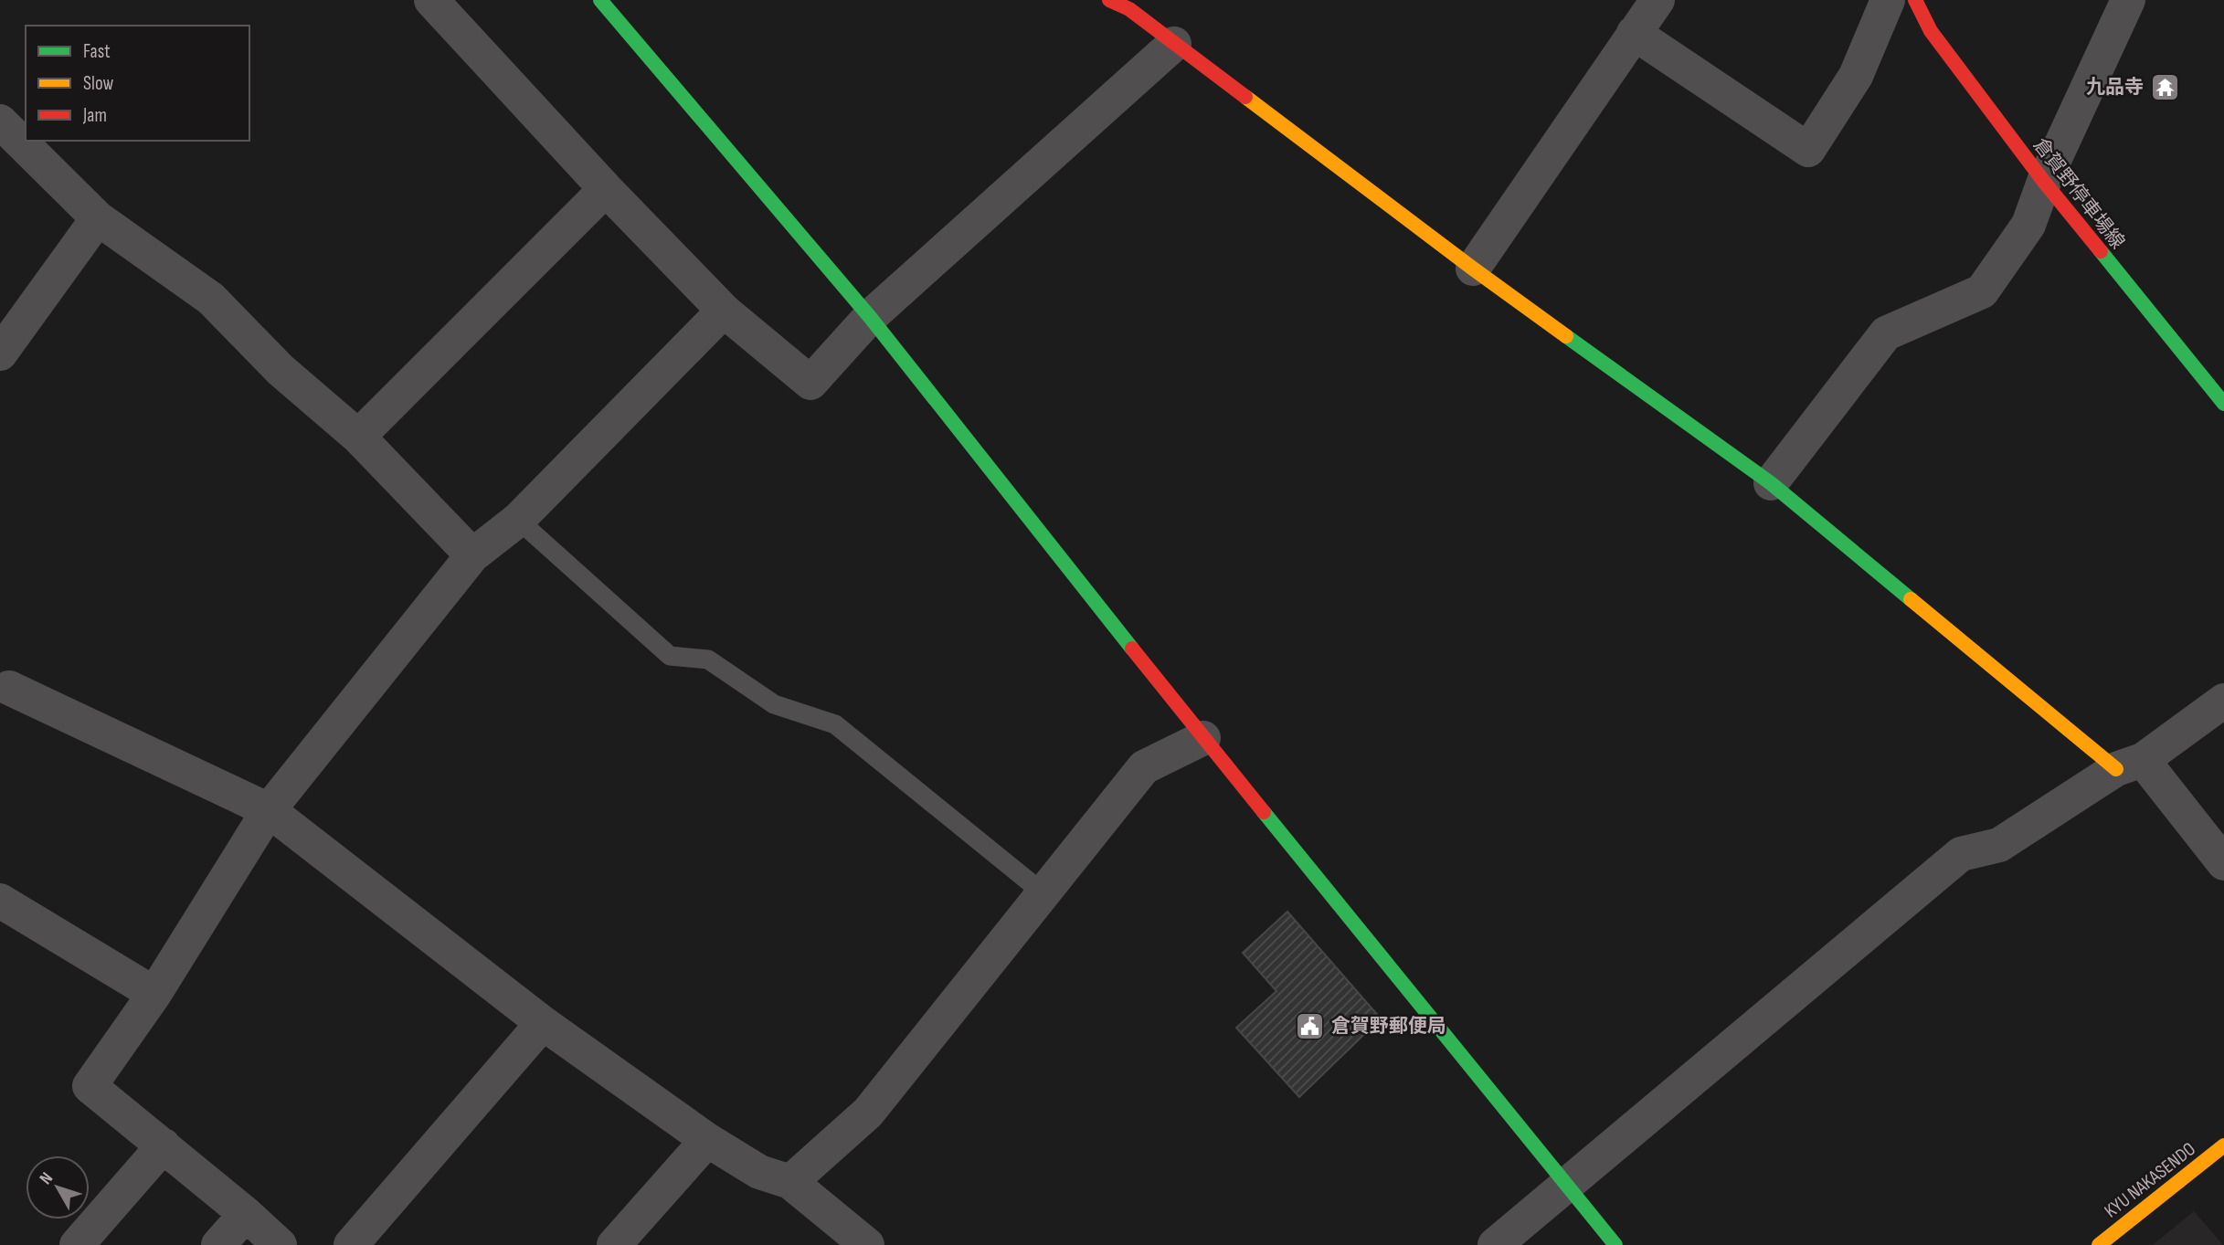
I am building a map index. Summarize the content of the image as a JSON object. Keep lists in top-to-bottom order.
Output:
{
  "streets": {
    "street": ["倉賀野停車場線", "KYU NAKASENDO"]
  },
  "places": {
    "temple": ["九品寺"],
    "public building": ["倉賀野郵便局"]
  },
  "legend": ["Fast", "Slow", "Jam"],
  "north": "top left"
}
